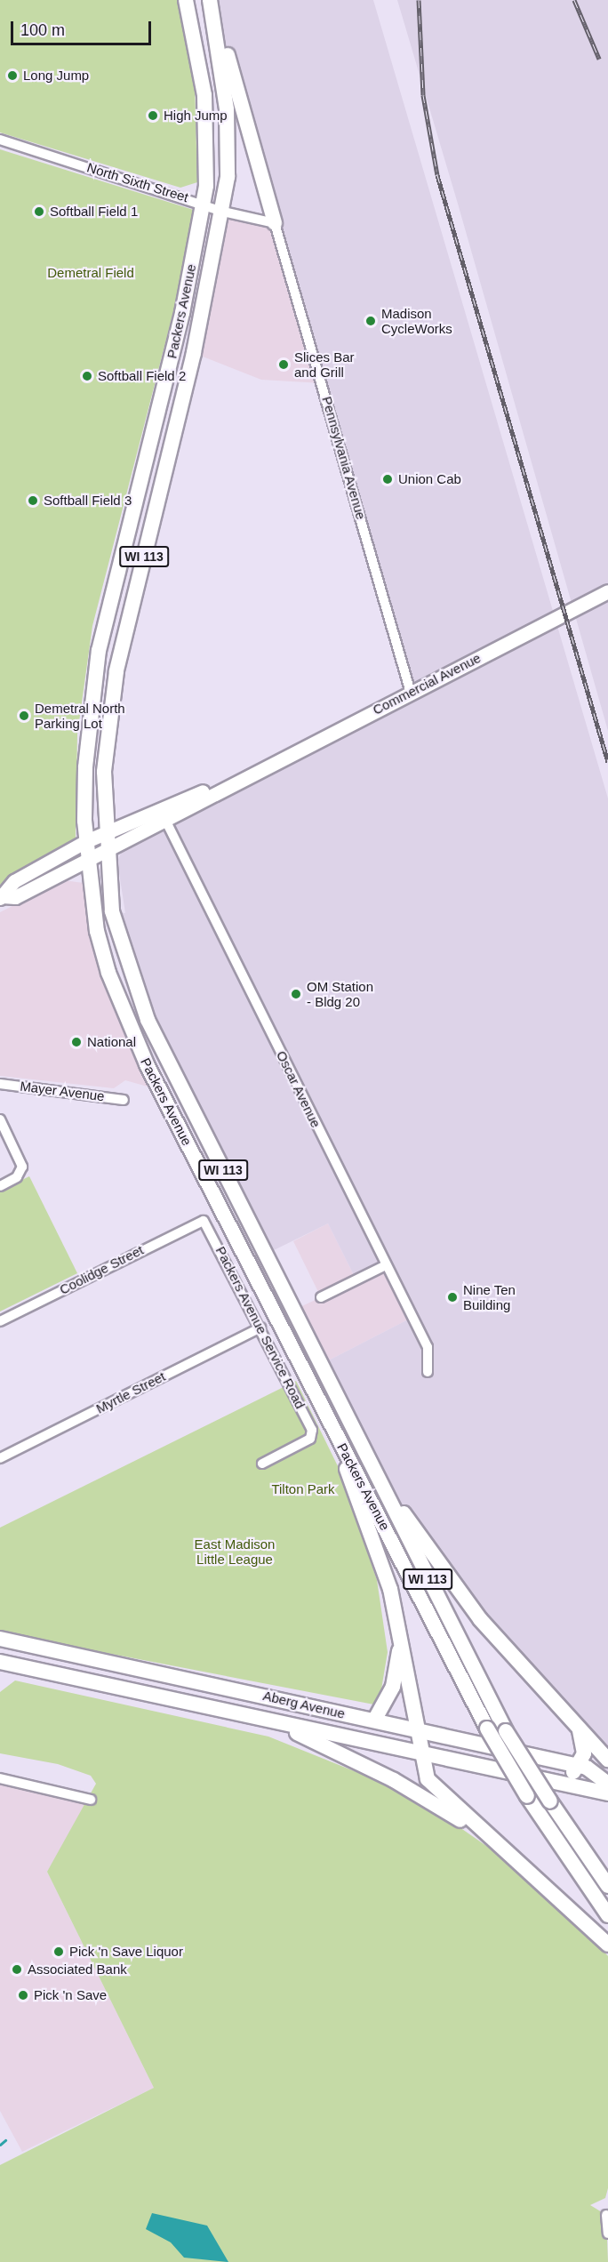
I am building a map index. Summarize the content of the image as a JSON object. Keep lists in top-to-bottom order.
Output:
{
  "streets": {
    "main road": ["Packers Avenue", "WI 113", "Aberg Avenue"],
    "street": [
      "North Sixth Street",
      "Pennsylvania Avenue",
      "Commercial Avenue",
      "Oscar Avenue",
      "Mayer Avenue",
      "Coolidge Street",
      "Packers Avenue Service Road",
      "Myrtle Street"
    ]
  },
  "crossings": [
    ["North Sixth Street", "Packers Avenue"],
    ["North Sixth Street", "Pennsylvania Avenue"],
    ["North Sixth Street", "WI 113"],
    ["Packers Avenue", "WI 113"],
    ["Packers Avenue", "Commercial Avenue"],
    ["Pennsylvania Avenue", "Commercial Avenue"],
    ["Commercial Avenue", "Oscar Avenue"],
    ["Coolidge Street", "Packers Avenue Service Road"],
    ["Packers Avenue Service Road", "Myrtle Street"]
  ],
  "parks": ["Demetral Field", "Tilton Park", "East Madison Little League"],
  "places": [
    "Long Jump",
    "High Jump",
    "Softball Field 1",
    "Madison CycleWorks",
    "Slices Bar and Grill",
    "Softball Field 2",
    "Union Cab",
    "Softball Field 3",
    "Demetral North Parking Lot",
    "OM Station - Bldg 20",
    "National",
    "Nine Ten Building",
    "Pick 'n Save Liquor",
    "Associated Bank",
    "Pick 'n Save"
  ],
  "scale_bar": "100 m"
}
